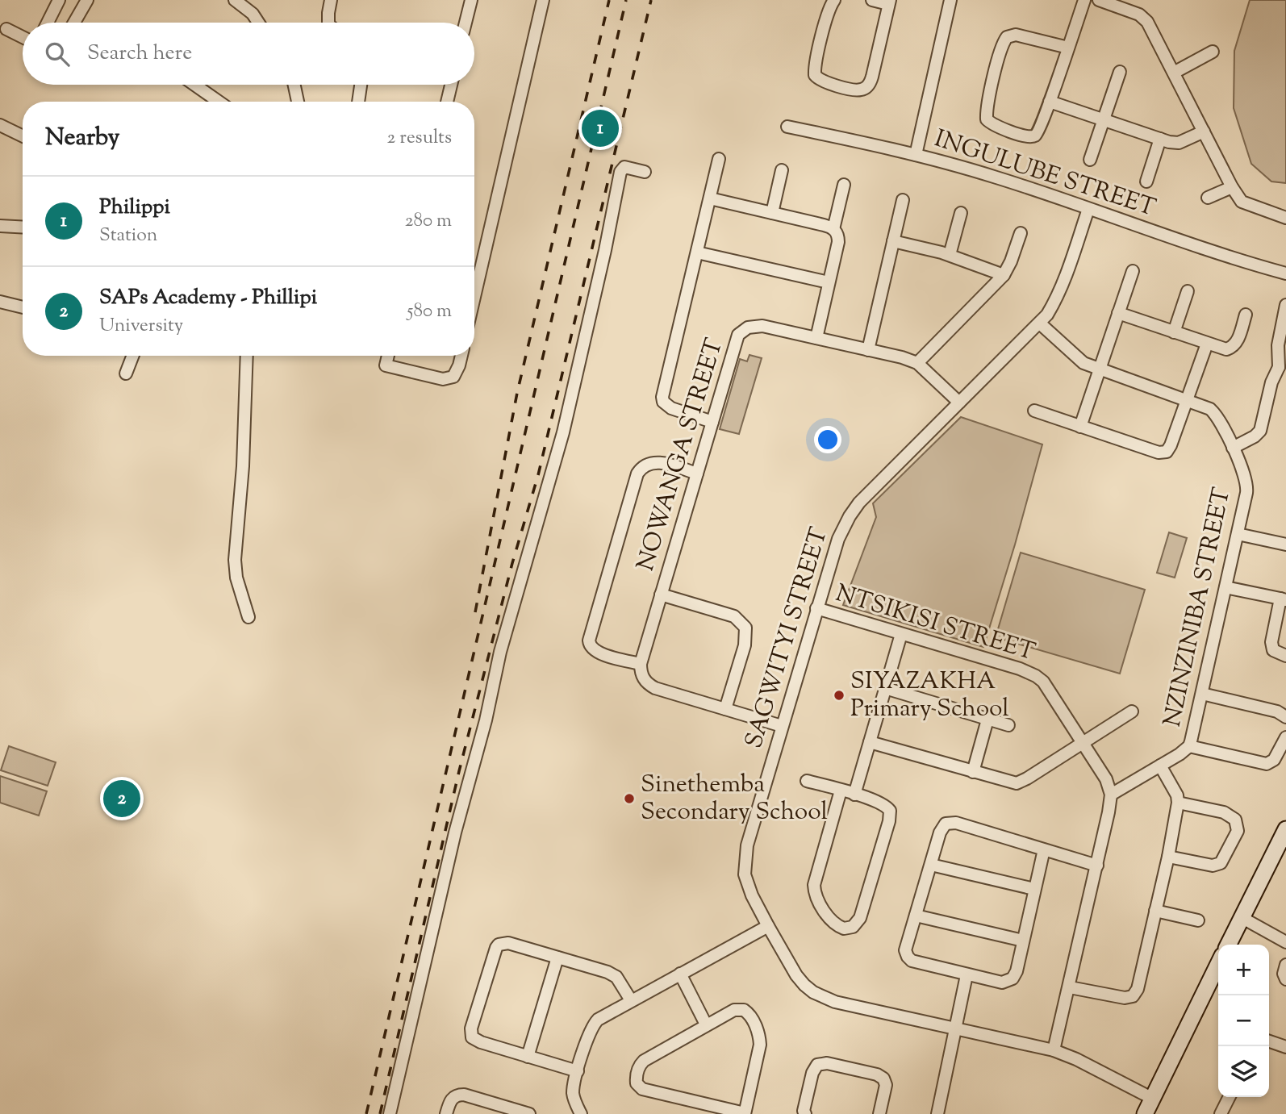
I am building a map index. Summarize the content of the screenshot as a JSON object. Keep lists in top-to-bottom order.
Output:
{
  "streets": {
    "street": [
      "INGULUBE STREET",
      "NOWANGA STREET",
      "NZINZINIBA STREET",
      "NTSIKISI STREET",
      "SAGWITYI STREET"
    ]
  },
  "crossings": [
    ["INGULUBE STREET", "SAGWITYI STREET"],
    ["NOWANGA STREET", "SAGWITYI STREET"],
    ["NZINZINIBA STREET", "SAGWITYI STREET"],
    ["NTSIKISI STREET", "SAGWITYI STREET"]
  ],
  "places": ["SIYAZAKHA Primary School", "Sinethemba Secondary School"],
  "page": {
    "search": "Search here",
    "heading": ["Nearby", "2 results"],
    "pins": ["1", "2"],
    "list": [
      {
        "mark": "1",
        "name": "Philippi",
        "note": "Station",
        "value": "280 m"
      },
      {
        "mark": "2",
        "name": "SAPs Academy - Phillipi",
        "note": "University",
        "value": "580 m"
      }
    ],
    "map_buttons": ["+", "−"]
  }
}
